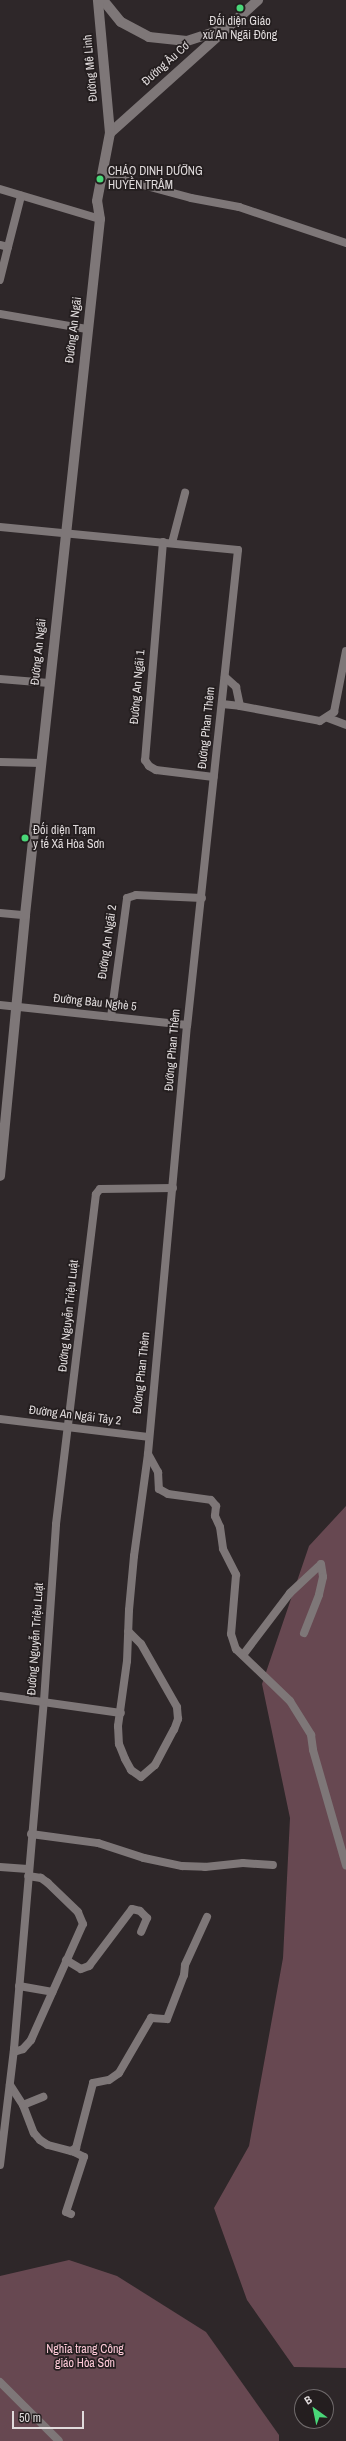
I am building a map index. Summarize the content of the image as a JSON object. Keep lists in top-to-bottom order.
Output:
{
  "streets": {
    "main road": ["Đường Âu Cơ", "Đường Mê Linh", "Đường An Ngãi"],
    "street": [
      "Đường An Ngãi 1",
      "Đường Phan Thêm",
      "Đường An Ngãi 2",
      "Đường Bàu Nghè 5",
      "Đường Nguyễn Triệu Luật",
      "Đường An Ngãi Tây 2"
    ]
  },
  "crossings": [
    ["Đường Âu Cơ", "Đường Mê Linh"],
    ["Đường Âu Cơ", "Đường An Ngãi"],
    ["Đường Mê Linh", "Đường An Ngãi"],
    ["Đường An Ngãi", "Đường Phan Thêm"],
    ["Đường An Ngãi", "Đường Bàu Nghè 5"],
    ["Đường An Ngãi 1", "Đường Phan Thêm"],
    ["Đường Phan Thêm", "Đường An Ngãi 2"],
    ["Đường Phan Thêm", "Đường Bàu Nghè 5"],
    ["Đường Phan Thêm", "Đường Nguyễn Triệu Luật"],
    ["Đường Phan Thêm", "Đường An Ngãi Tây 2"],
    ["Đường An Ngãi 2", "Đường Bàu Nghè 5"],
    ["Đường Nguyễn Triệu Luật", "Đường An Ngãi Tây 2"]
  ],
  "parks": ["Nghĩa trang Công giáo Hòa Sơn"],
  "places": ["Đối diện Giáo xứ An Ngãi Đông", "CHÁO DINH DƯỠNG HUYỀN TRÂM", "Đối diện Trạm y tế Xã Hòa Sơn"],
  "scale_bar": "50 m",
  "north": "top left"
}
